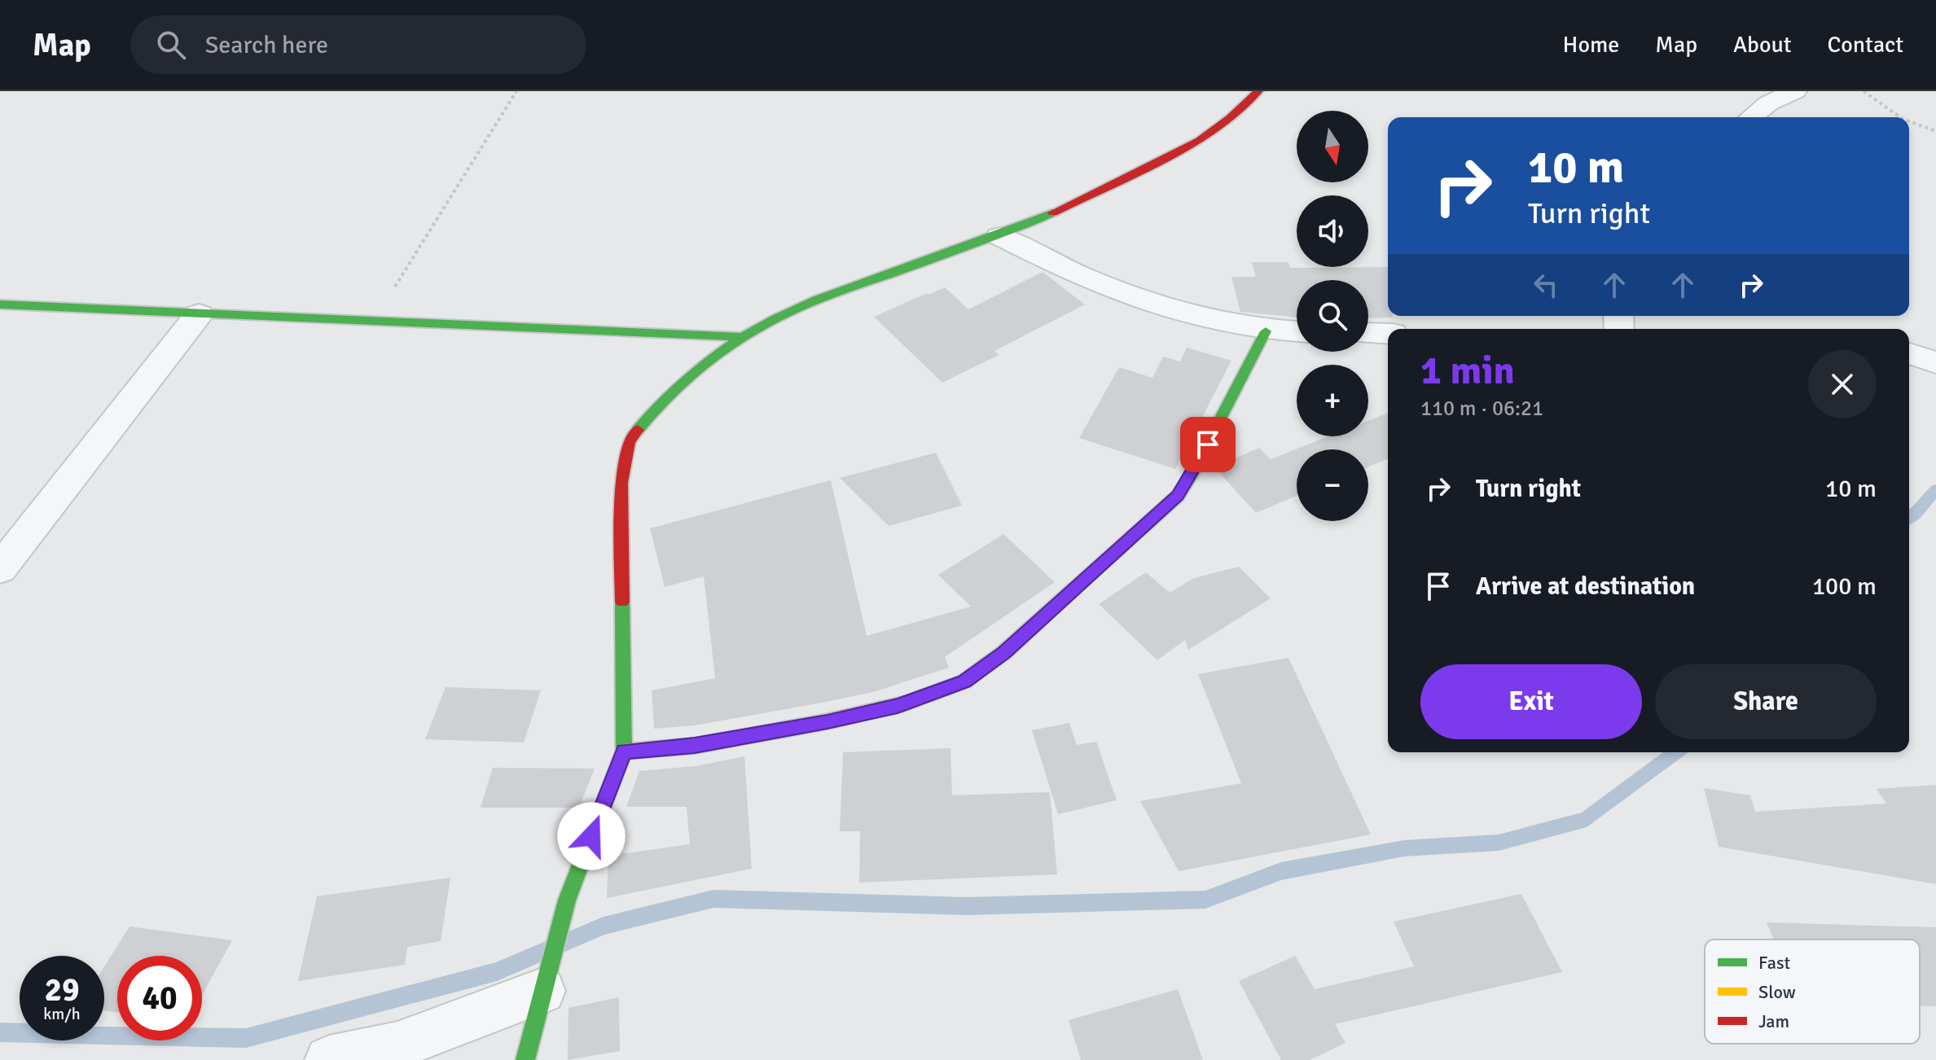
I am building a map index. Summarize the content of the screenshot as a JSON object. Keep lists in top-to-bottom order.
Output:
{
  "legend": ["Fast", "Slow", "Jam"],
  "north": "bottom",
  "page": {
    "header": "Map",
    "search": "Search here",
    "nav": [
      "Home",
      "Map",
      "About",
      "Contact"
    ],
    "map_buttons": ["+", "−"],
    "turn": ["10 m", "Turn right"],
    "heading": ["1 min", "110 m · 06:21"],
    "list": [
      {
        "name": "Turn right",
        "value": "10 m"
      },
      {
        "name": "Arrive at destination",
        "value": "100 m"
      }
    ],
    "buttons": ["Exit", "Share"],
    "speed": "29 km/h",
    "limit": "40"
  }
}
